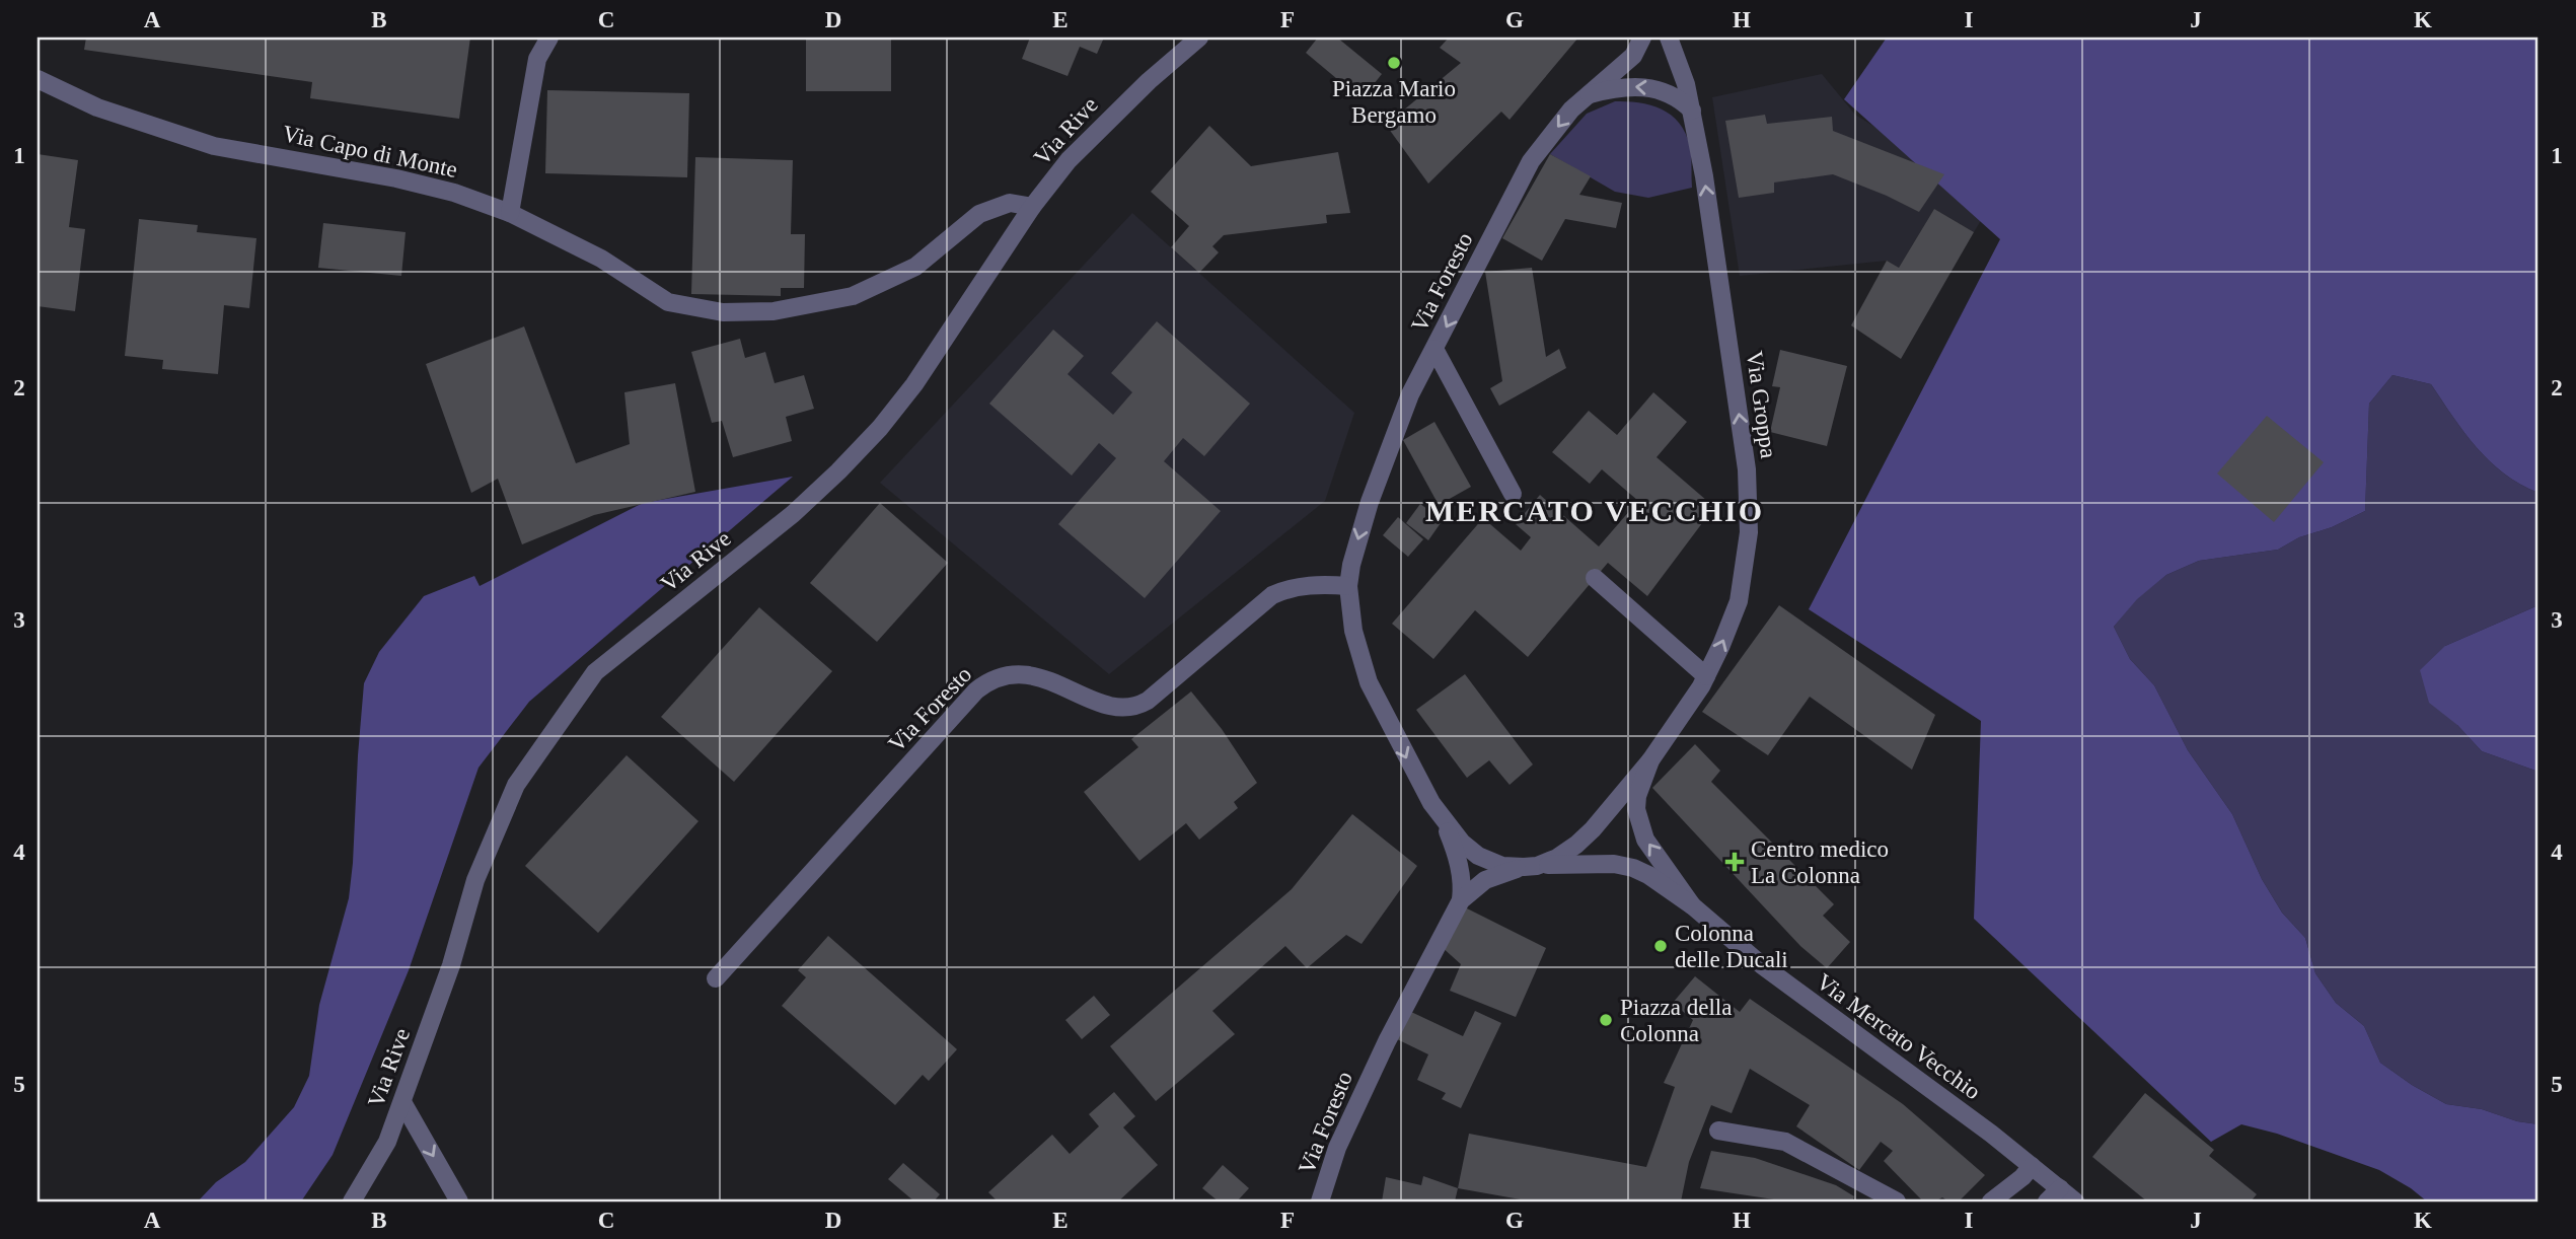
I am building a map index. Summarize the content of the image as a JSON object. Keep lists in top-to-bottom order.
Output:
{
  "streets": {
    "street": [
      "Via Rive",
      "Via Capo di Monte",
      "Via Foresto",
      "Via Groppa",
      "Via Mercato Vecchio"
    ]
  },
  "crossings": [
    ["Via Rive", "Via Capo di Monte"],
    ["Via Foresto", "Via Groppa"],
    ["Via Foresto", "Via Mercato Vecchio"],
    ["Via Groppa", "Via Mercato Vecchio"]
  ],
  "one_way": ["Via Groppa"],
  "districts": ["MERCATO VECCHIO"],
  "places": {
    "other": ["Piazza Mario Bergamo", "Colonna delle Ducali", "Piazza della Colonna"],
    "health": ["Centro medico La Colonna"]
  },
  "grid": {
    "columns": [
      "A",
      "B",
      "C",
      "D",
      "E",
      "F",
      "G",
      "H",
      "I",
      "J",
      "K"
    ],
    "rows": [
      "1",
      "2",
      "3",
      "4",
      "5"
    ]
  }
}
